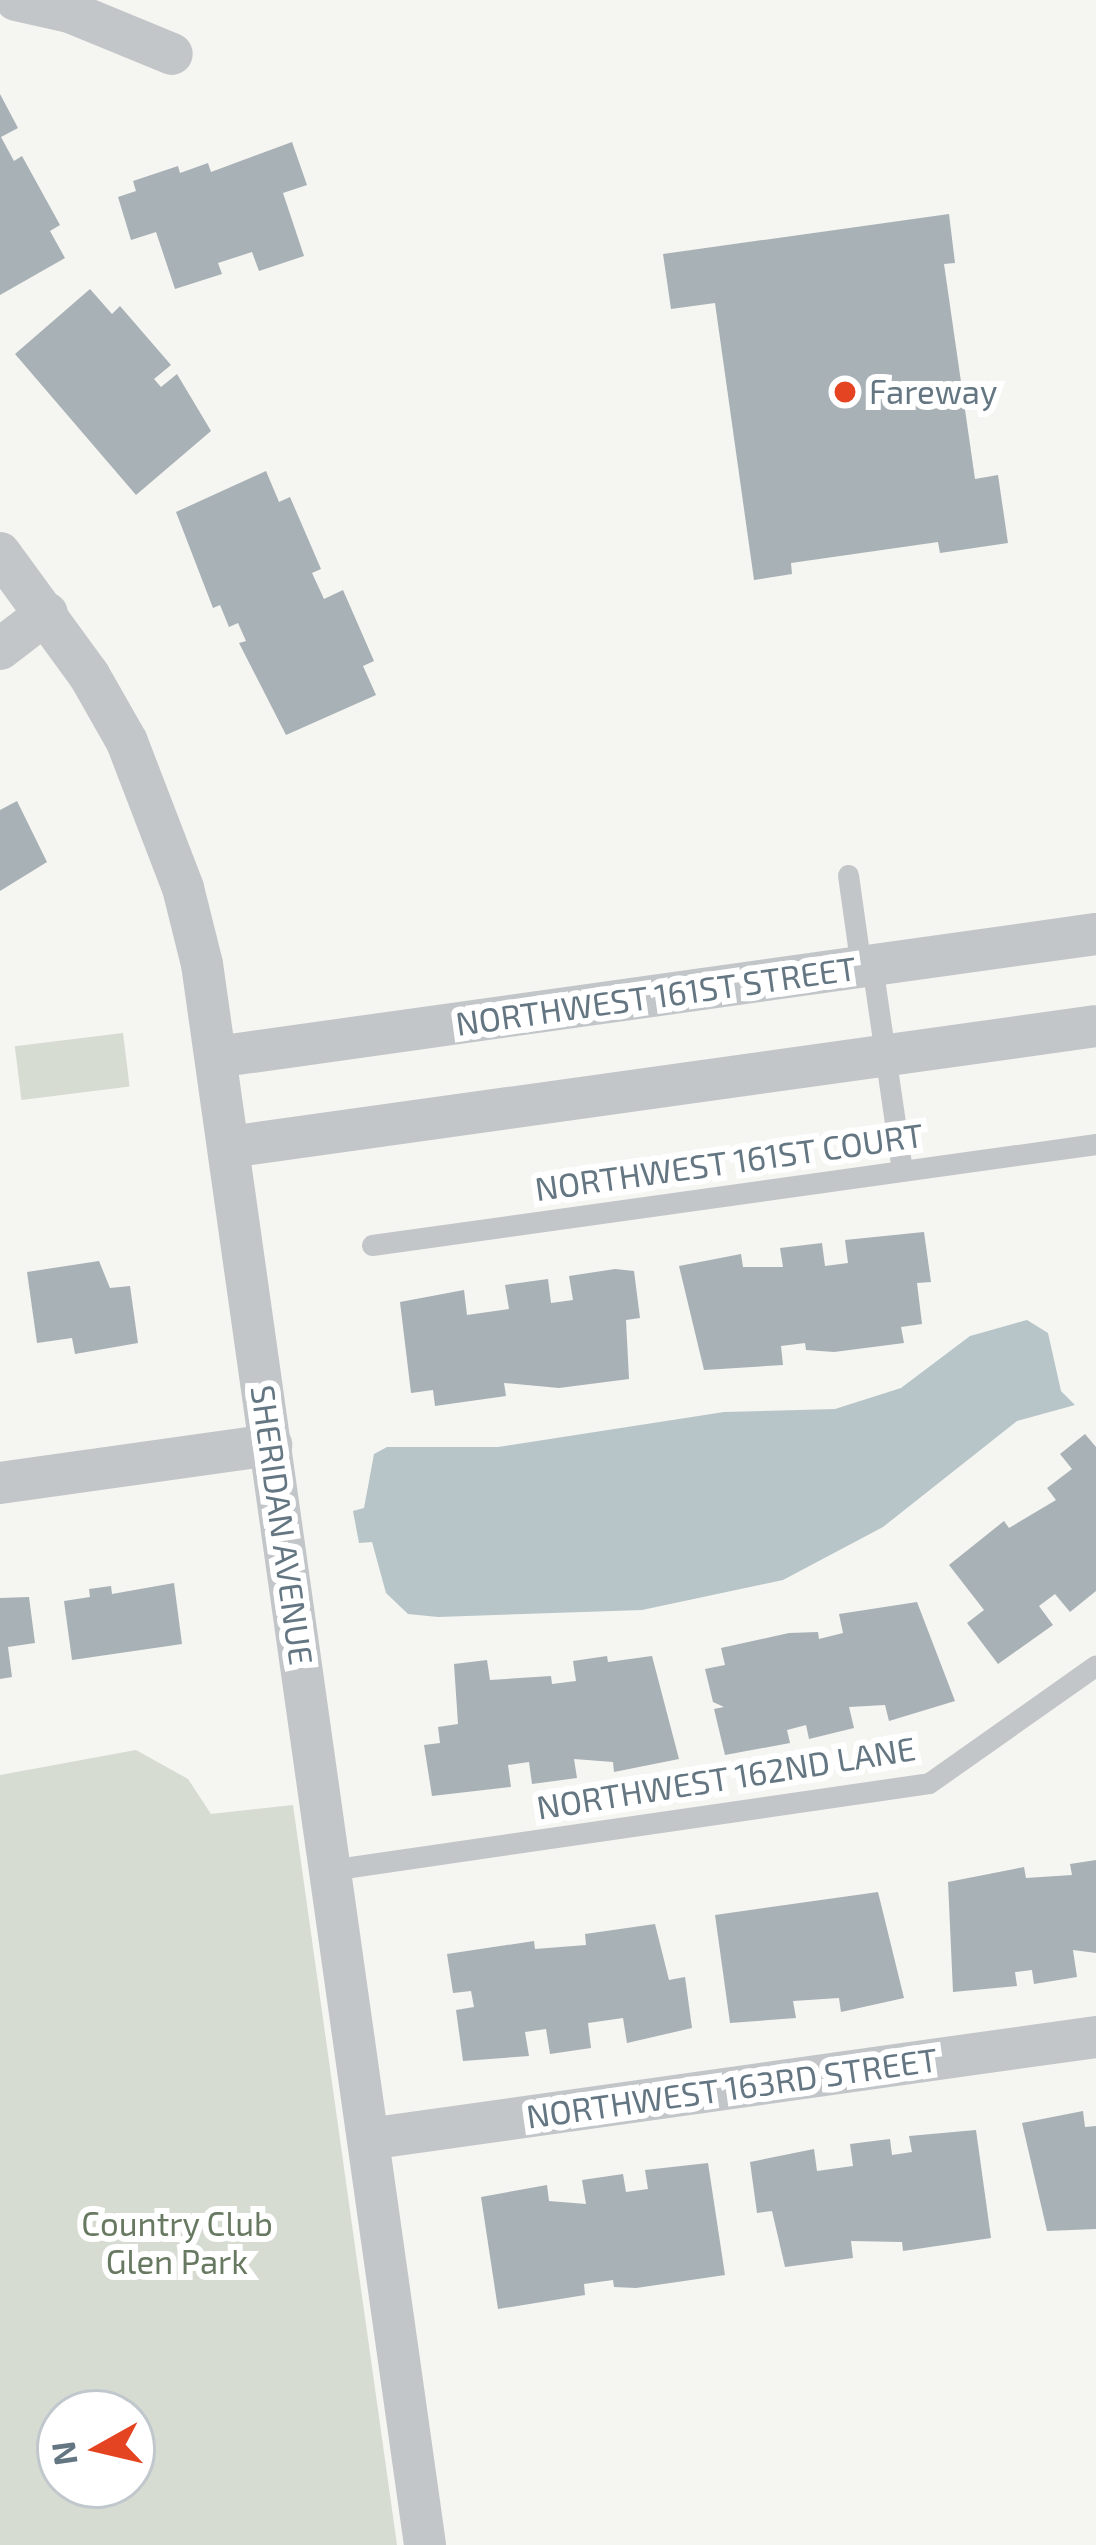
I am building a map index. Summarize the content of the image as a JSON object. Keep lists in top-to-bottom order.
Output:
{
  "streets": {
    "street": ["NORTHWEST 161ST STREET", "SHERIDAN AVENUE", "NORTHWEST 163RD STREET"],
    "lane": ["NORTHWEST 161ST COURT", "NORTHWEST 162ND LANE"]
  },
  "crossings": [
    ["NORTHWEST 161ST STREET", "SHERIDAN AVENUE"],
    ["SHERIDAN AVENUE", "NORTHWEST 162ND LANE"],
    ["SHERIDAN AVENUE", "NORTHWEST 163RD STREET"]
  ],
  "parks": ["Country Club Glen Park"],
  "places": ["Fareway"],
  "north": "left"
}
